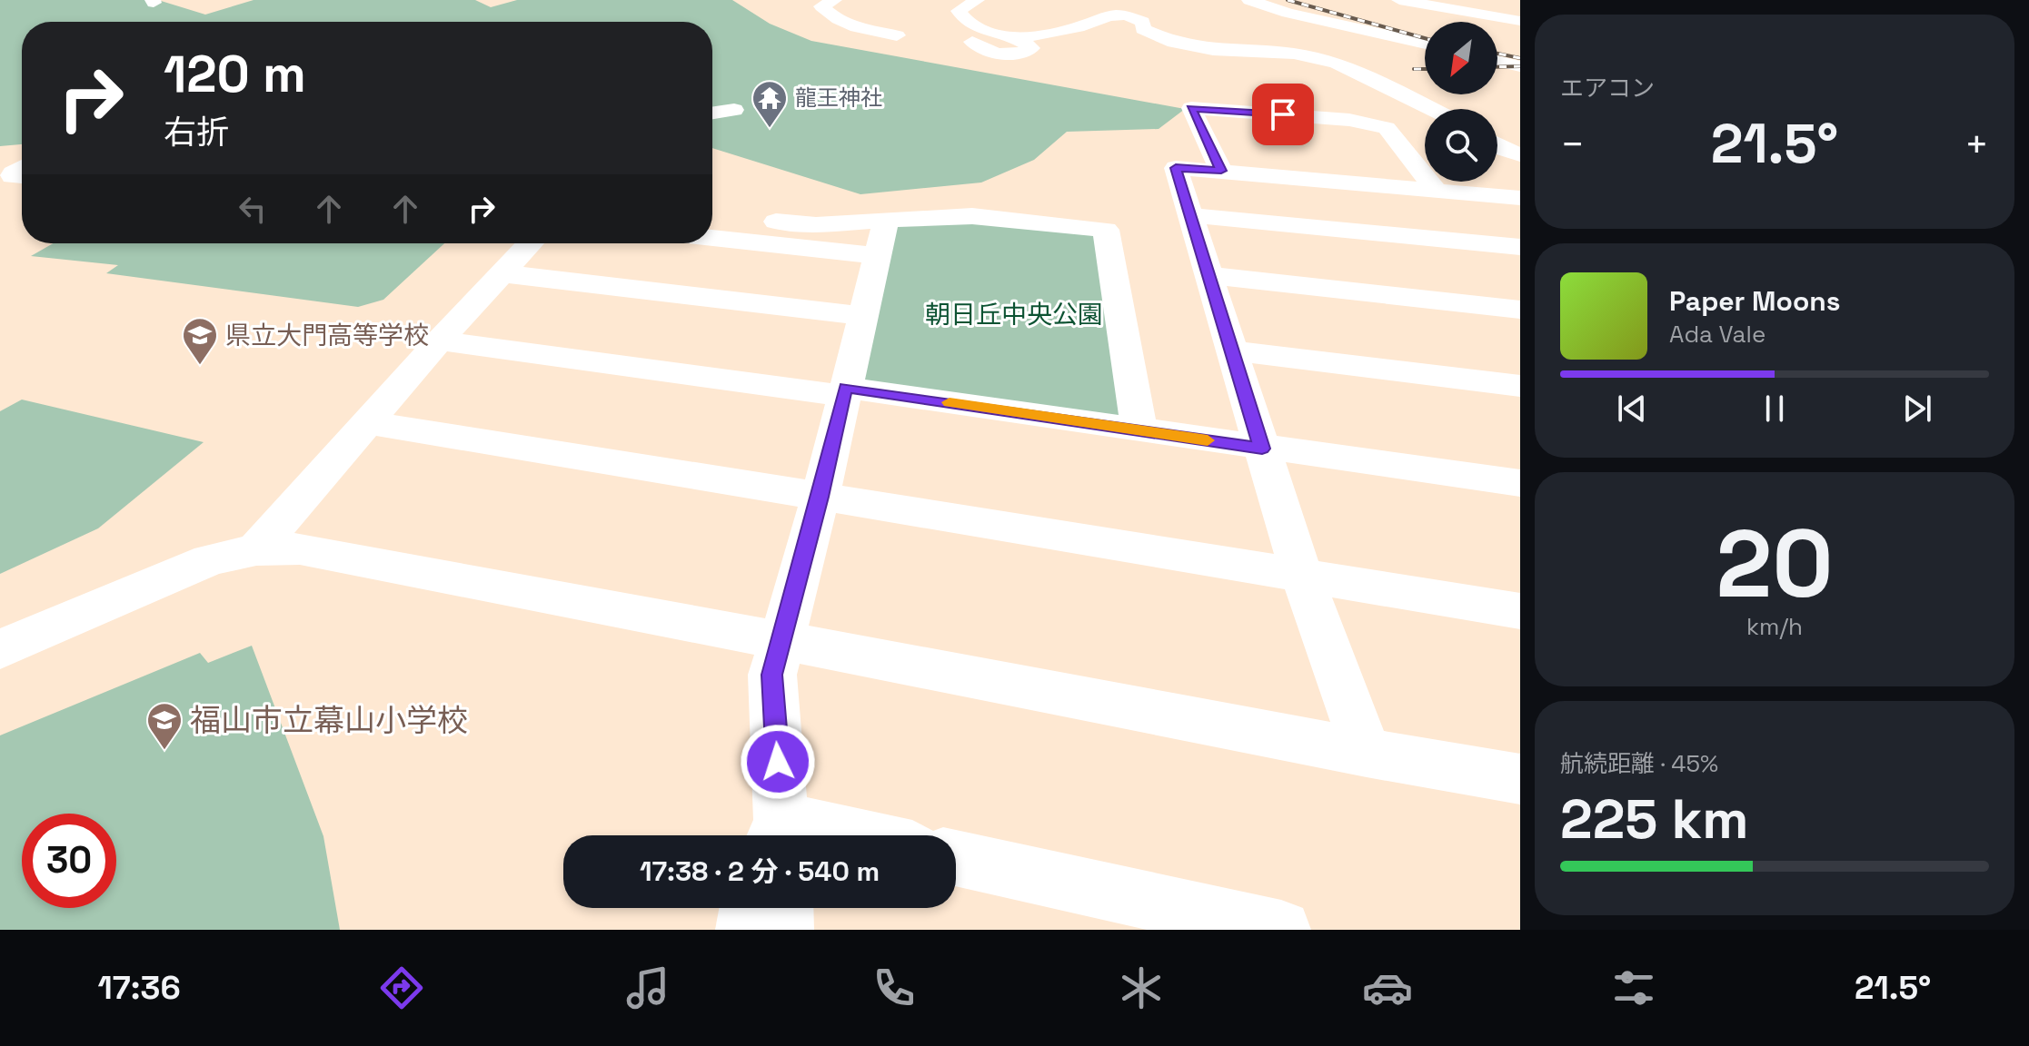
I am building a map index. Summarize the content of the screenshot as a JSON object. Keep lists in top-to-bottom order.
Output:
{
  "parks": ["朝日丘中央公園"],
  "places": {
    "temple": ["龍王神社"],
    "school or university": ["県立大門高等学校", "福山市立幕山小学校"]
  },
  "north": "bottom left",
  "page": {
    "tile": [
      "エアコン",
      ["20", "km/h"],
      ["航続距離 · 45%", "225 km"]
    ],
    "turn": ["120 m", "右折"],
    "heat": ["−", "21.5°", "+"],
    "song": ["Paper Moons", "Ada Vale"],
    "limit": "30",
    "trip": "17:38 · 2 分 · 540 m",
    "tabs": ["17:36", "21.5°"]
  }
}
